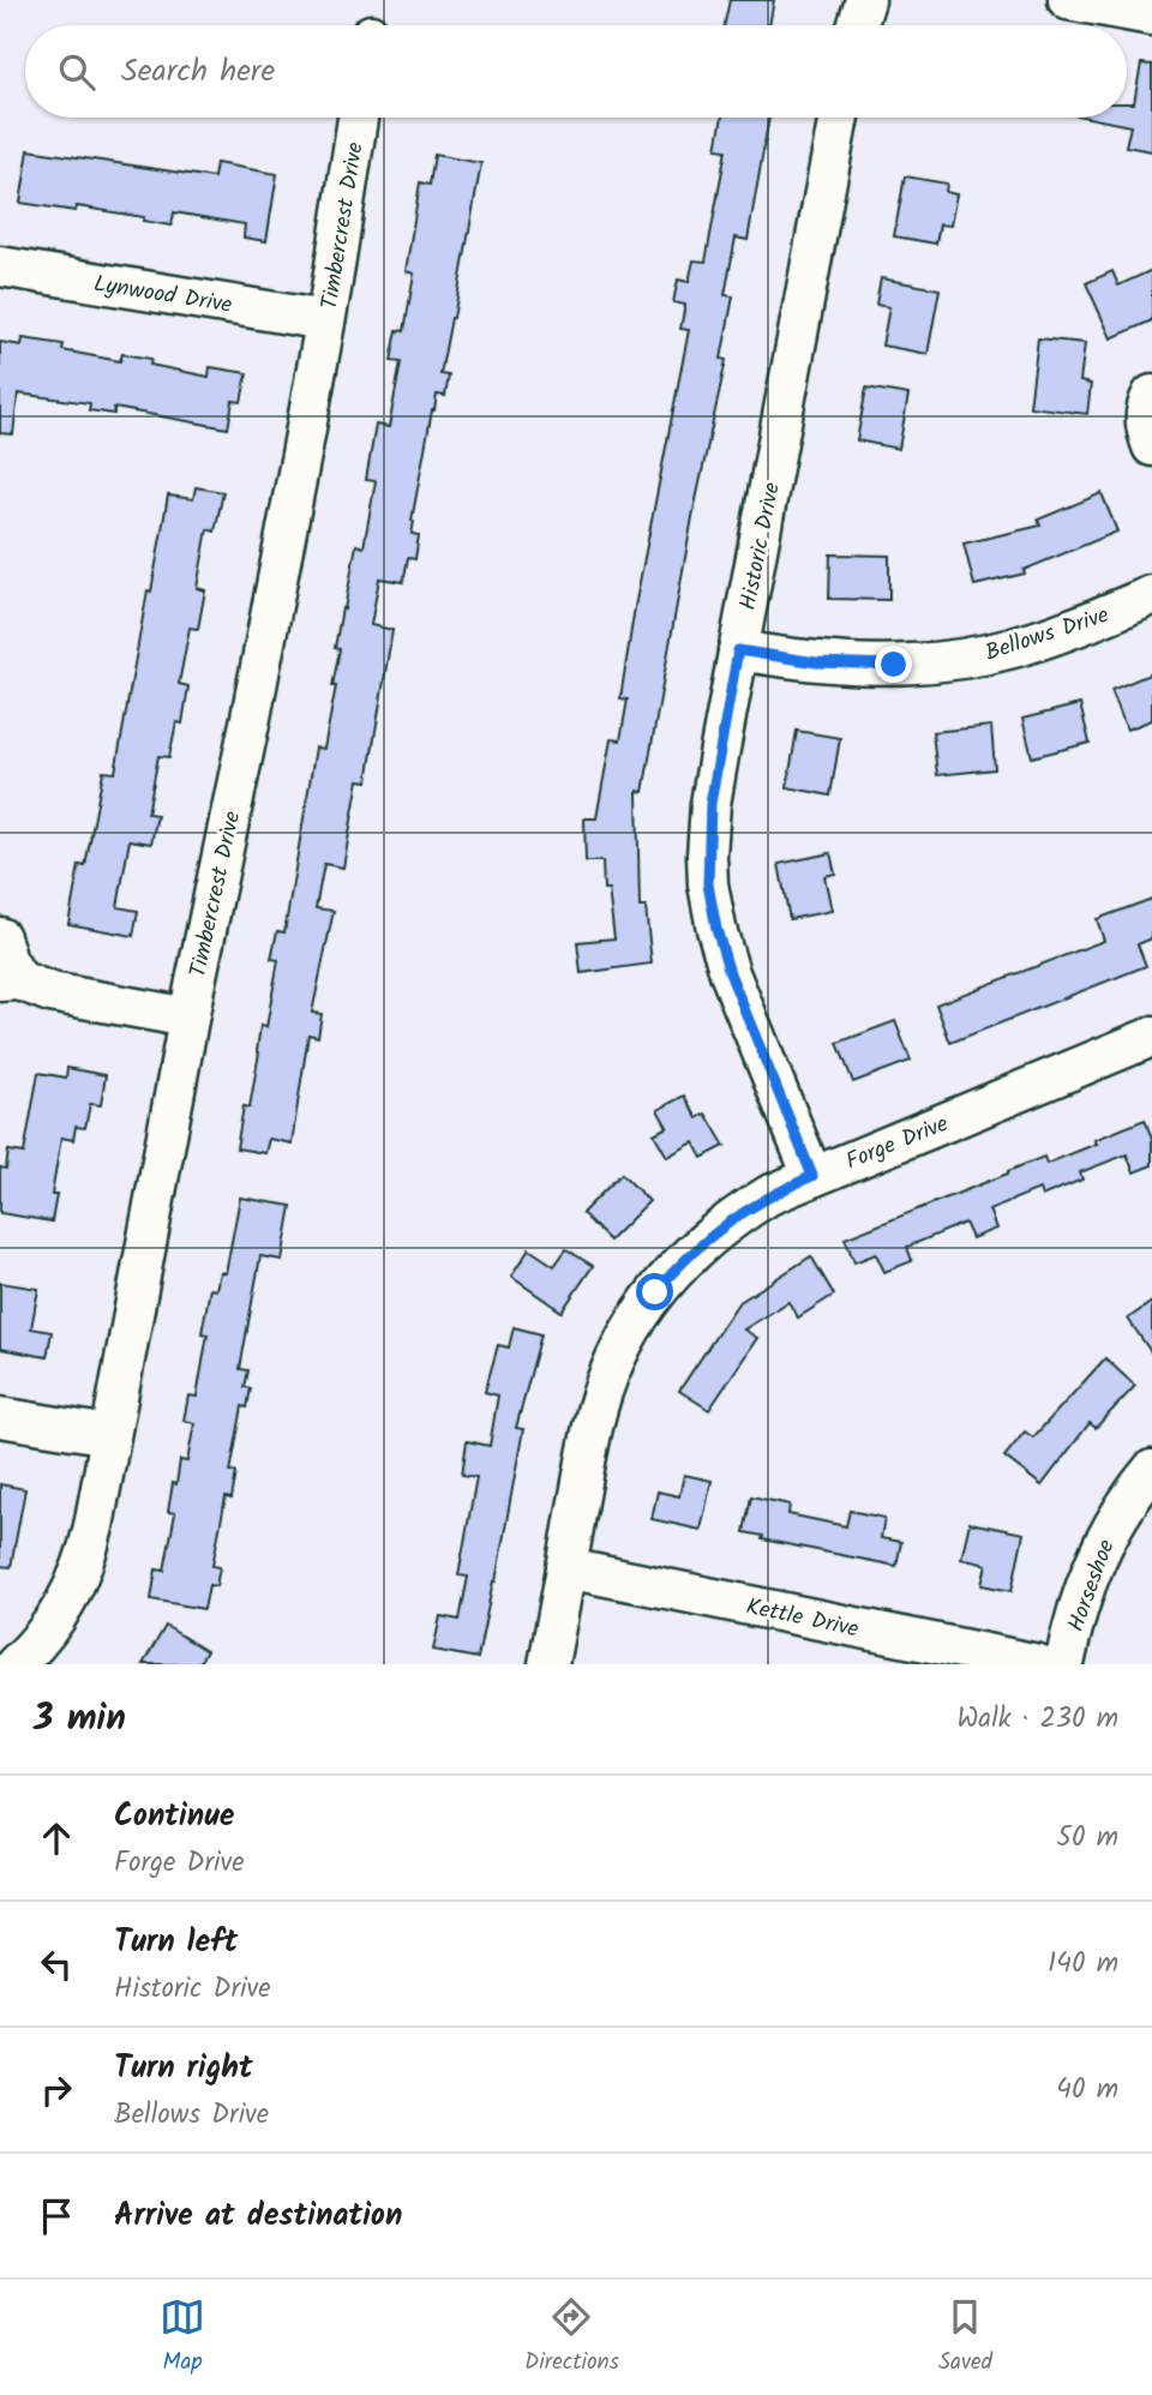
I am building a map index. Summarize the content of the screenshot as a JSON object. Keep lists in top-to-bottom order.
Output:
{
  "streets": {
    "street": [
      "Timbercrest Drive",
      "Lynwood Drive",
      "Historic Drive",
      "Bellows Drive",
      "Forge Drive",
      "Horseshoe",
      "Kettle Drive"
    ]
  },
  "crossings": [
    ["Timbercrest Drive", "Lynwood Drive"],
    ["Historic Drive", "Bellows Drive"],
    ["Historic Drive", "Forge Drive"],
    ["Forge Drive", "Kettle Drive"]
  ],
  "page": {
    "search": "Search here",
    "heading": ["3 min", "Walk · 230 m"],
    "list": [
      ["Continue", "Forge Drive", "50 m"],
      ["Turn left", "Historic Drive", "140 m"],
      ["Turn right", "Bellows Drive", "40 m"],
      "Arrive at destination"
    ],
    "nav": ["Map", "Directions", "Saved"]
  }
}
